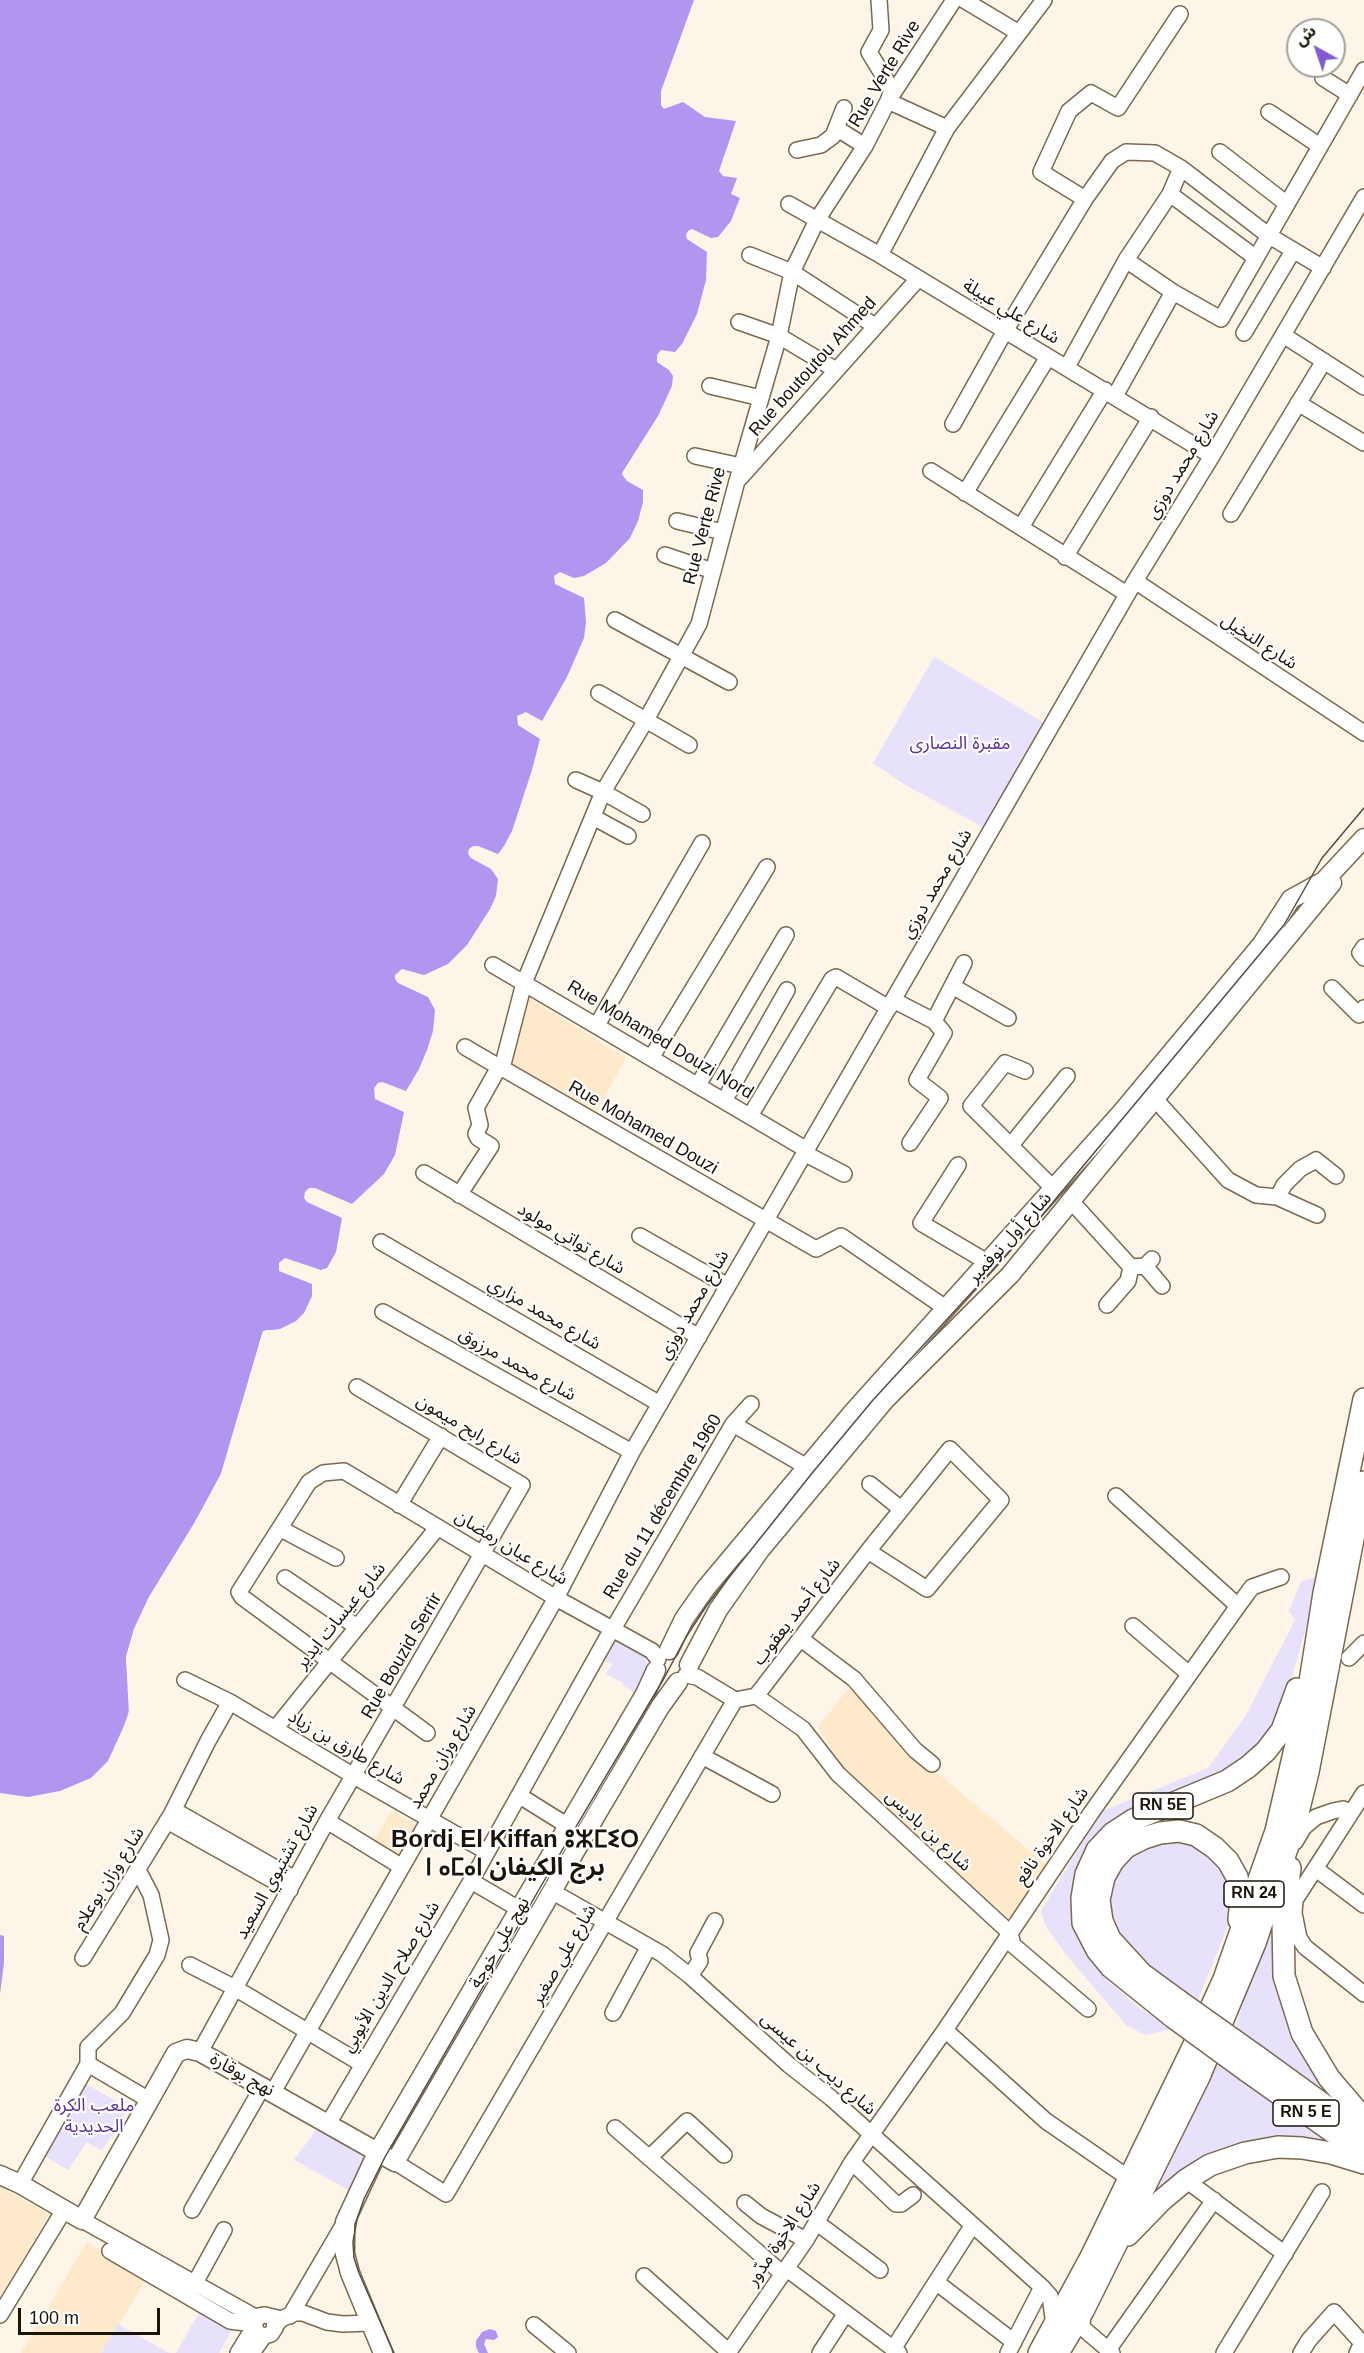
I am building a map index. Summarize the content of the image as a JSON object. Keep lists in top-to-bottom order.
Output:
{
  "streets": {
    "highway": ["RN 5E", "RN 24", "RN 5 E"],
    "main road": ["شارع أول نوفمبر", "نهج علي خوجة", "نهج بوقارة"],
    "street": [
      "Rue Verte Rive",
      "شارع علي عبيلة",
      "Rue boutoutou Ahmed",
      "شارع محمد دوزي",
      "شارع النخيل",
      "Rue Mohamed Douzi Nord",
      "Rue Mohamed Douzi",
      "شارع تواتي مولود",
      "شارع محمد مزاري",
      "شارع محمد مرزوق",
      "شارع رابح ميمون",
      "Rue du 11 décembre 1960",
      "شارع عبان رمضان",
      "شارع أحمد يعقوب",
      "شارع عيسات ايدير",
      "Rue Bouzid Serrir",
      "شارع طارق بن زياد",
      "شارع وزان محمد",
      "شارع بن باديس",
      "شارع الاخوة نافع",
      "شارع تشتيوي السعيد",
      "شارع وزان بوعلام",
      "شارع علي صغير",
      "شارع صلاح الدين الأيوبي",
      "شارع ديب بن عيسى",
      "شارع الاخوة مدّور"
    ]
  },
  "crossings": [
    ["Rue Verte Rive", "شارع علي عبيلة"],
    ["Rue Verte Rive", "Rue boutoutou Ahmed"],
    ["Rue Verte Rive", "Rue Mohamed Douzi Nord"],
    ["Rue Verte Rive", "Rue Mohamed Douzi"],
    ["Rue Verte Rive", "شارع تواتي مولود"],
    ["شارع علي عبيلة", "Rue boutoutou Ahmed"],
    ["شارع علي عبيلة", "شارع محمد دوزي"],
    ["شارع محمد دوزي", "شارع النخيل"],
    ["شارع محمد دوزي", "Rue Mohamed Douzi Nord"],
    ["شارع محمد دوزي", "Rue Mohamed Douzi"],
    ["شارع محمد دوزي", "شارع تواتي مولود"],
    ["شارع محمد دوزي", "شارع محمد مزاري"],
    ["شارع محمد دوزي", "شارع محمد مرزوق"],
    ["شارع محمد دوزي", "شارع عبان رمضان"],
    ["شارع محمد دوزي", "شارع وزان محمد"],
    ["Rue Mohamed Douzi", "شارع أول نوفمبر"],
    ["شارع أول نوفمبر", "شارع عبان رمضان"],
    ["شارع أول نوفمبر", "نهج علي خوجة"],
    ["شارع رابح ميمون", "شارع عبان رمضان"],
    ["شارع رابح ميمون", "Rue Bouzid Serrir"],
    ["Rue du 11 décembre 1960", "شارع عبان رمضان"],
    ["Rue du 11 décembre 1960", "شارع صلاح الدين الأيوبي"],
    ["شارع عبان رمضان", "شارع عيسات ايدير"],
    ["شارع عبان رمضان", "Rue Bouzid Serrir"],
    ["شارع عبان رمضان", "شارع وزان محمد"],
    ["شارع عبان رمضان", "نهج علي خوجة"],
    ["شارع عبان رمضان", "شارع صلاح الدين الأيوبي"],
    ["شارع أحمد يعقوب", "شارع بن باديس"],
    ["شارع عيسات ايدير", "شارع طارق بن زياد"],
    ["Rue Bouzid Serrir", "شارع طارق بن زياد"],
    ["Rue Bouzid Serrir", "شارع تشتيوي السعيد"],
    ["شارع طارق بن زياد", "شارع وزان محمد"],
    ["شارع طارق بن زياد", "شارع تشتيوي السعيد"],
    ["شارع طارق بن زياد", "شارع وزان بوعلام"],
    ["شارع طارق بن زياد", "شارع صلاح الدين الأيوبي"],
    ["شارع وزان محمد", "نهج بوقارة"],
    ["RN 5E", "RN 24"],
    ["RN 5E", "RN 5 E"],
    ["شارع بن باديس", "شارع الاخوة نافع"],
    ["شارع الاخوة نافع", "شارع ديب بن عيسى"],
    ["شارع الاخوة نافع", "شارع الاخوة مدّور"],
    ["شارع تشتيوي السعيد", "نهج بوقارة"],
    ["نهج علي خوجة", "شارع علي صغير"],
    ["نهج علي خوجة", "شارع ديب بن عيسى"],
    ["نهج علي خوجة", "نهج بوقارة"],
    ["شارع علي صغير", "شارع ديب بن عيسى"],
    ["شارع علي صغير", "نهج بوقارة"],
    ["شارع صلاح الدين الأيوبي", "نهج بوقارة"],
    ["شارع ديب بن عيسى", "شارع الاخوة مدّور"]
  ],
  "districts": ["Bordj El Kiffan ⵓⵣⵎⵉⵔ ⵏ ⴰⵎⴰⵏ برج الكيفان"],
  "parks": ["مقبرة النصارى", "ملعب الكرة الحديدية"],
  "scale_bar": "100 m",
  "north": "top left"
}
